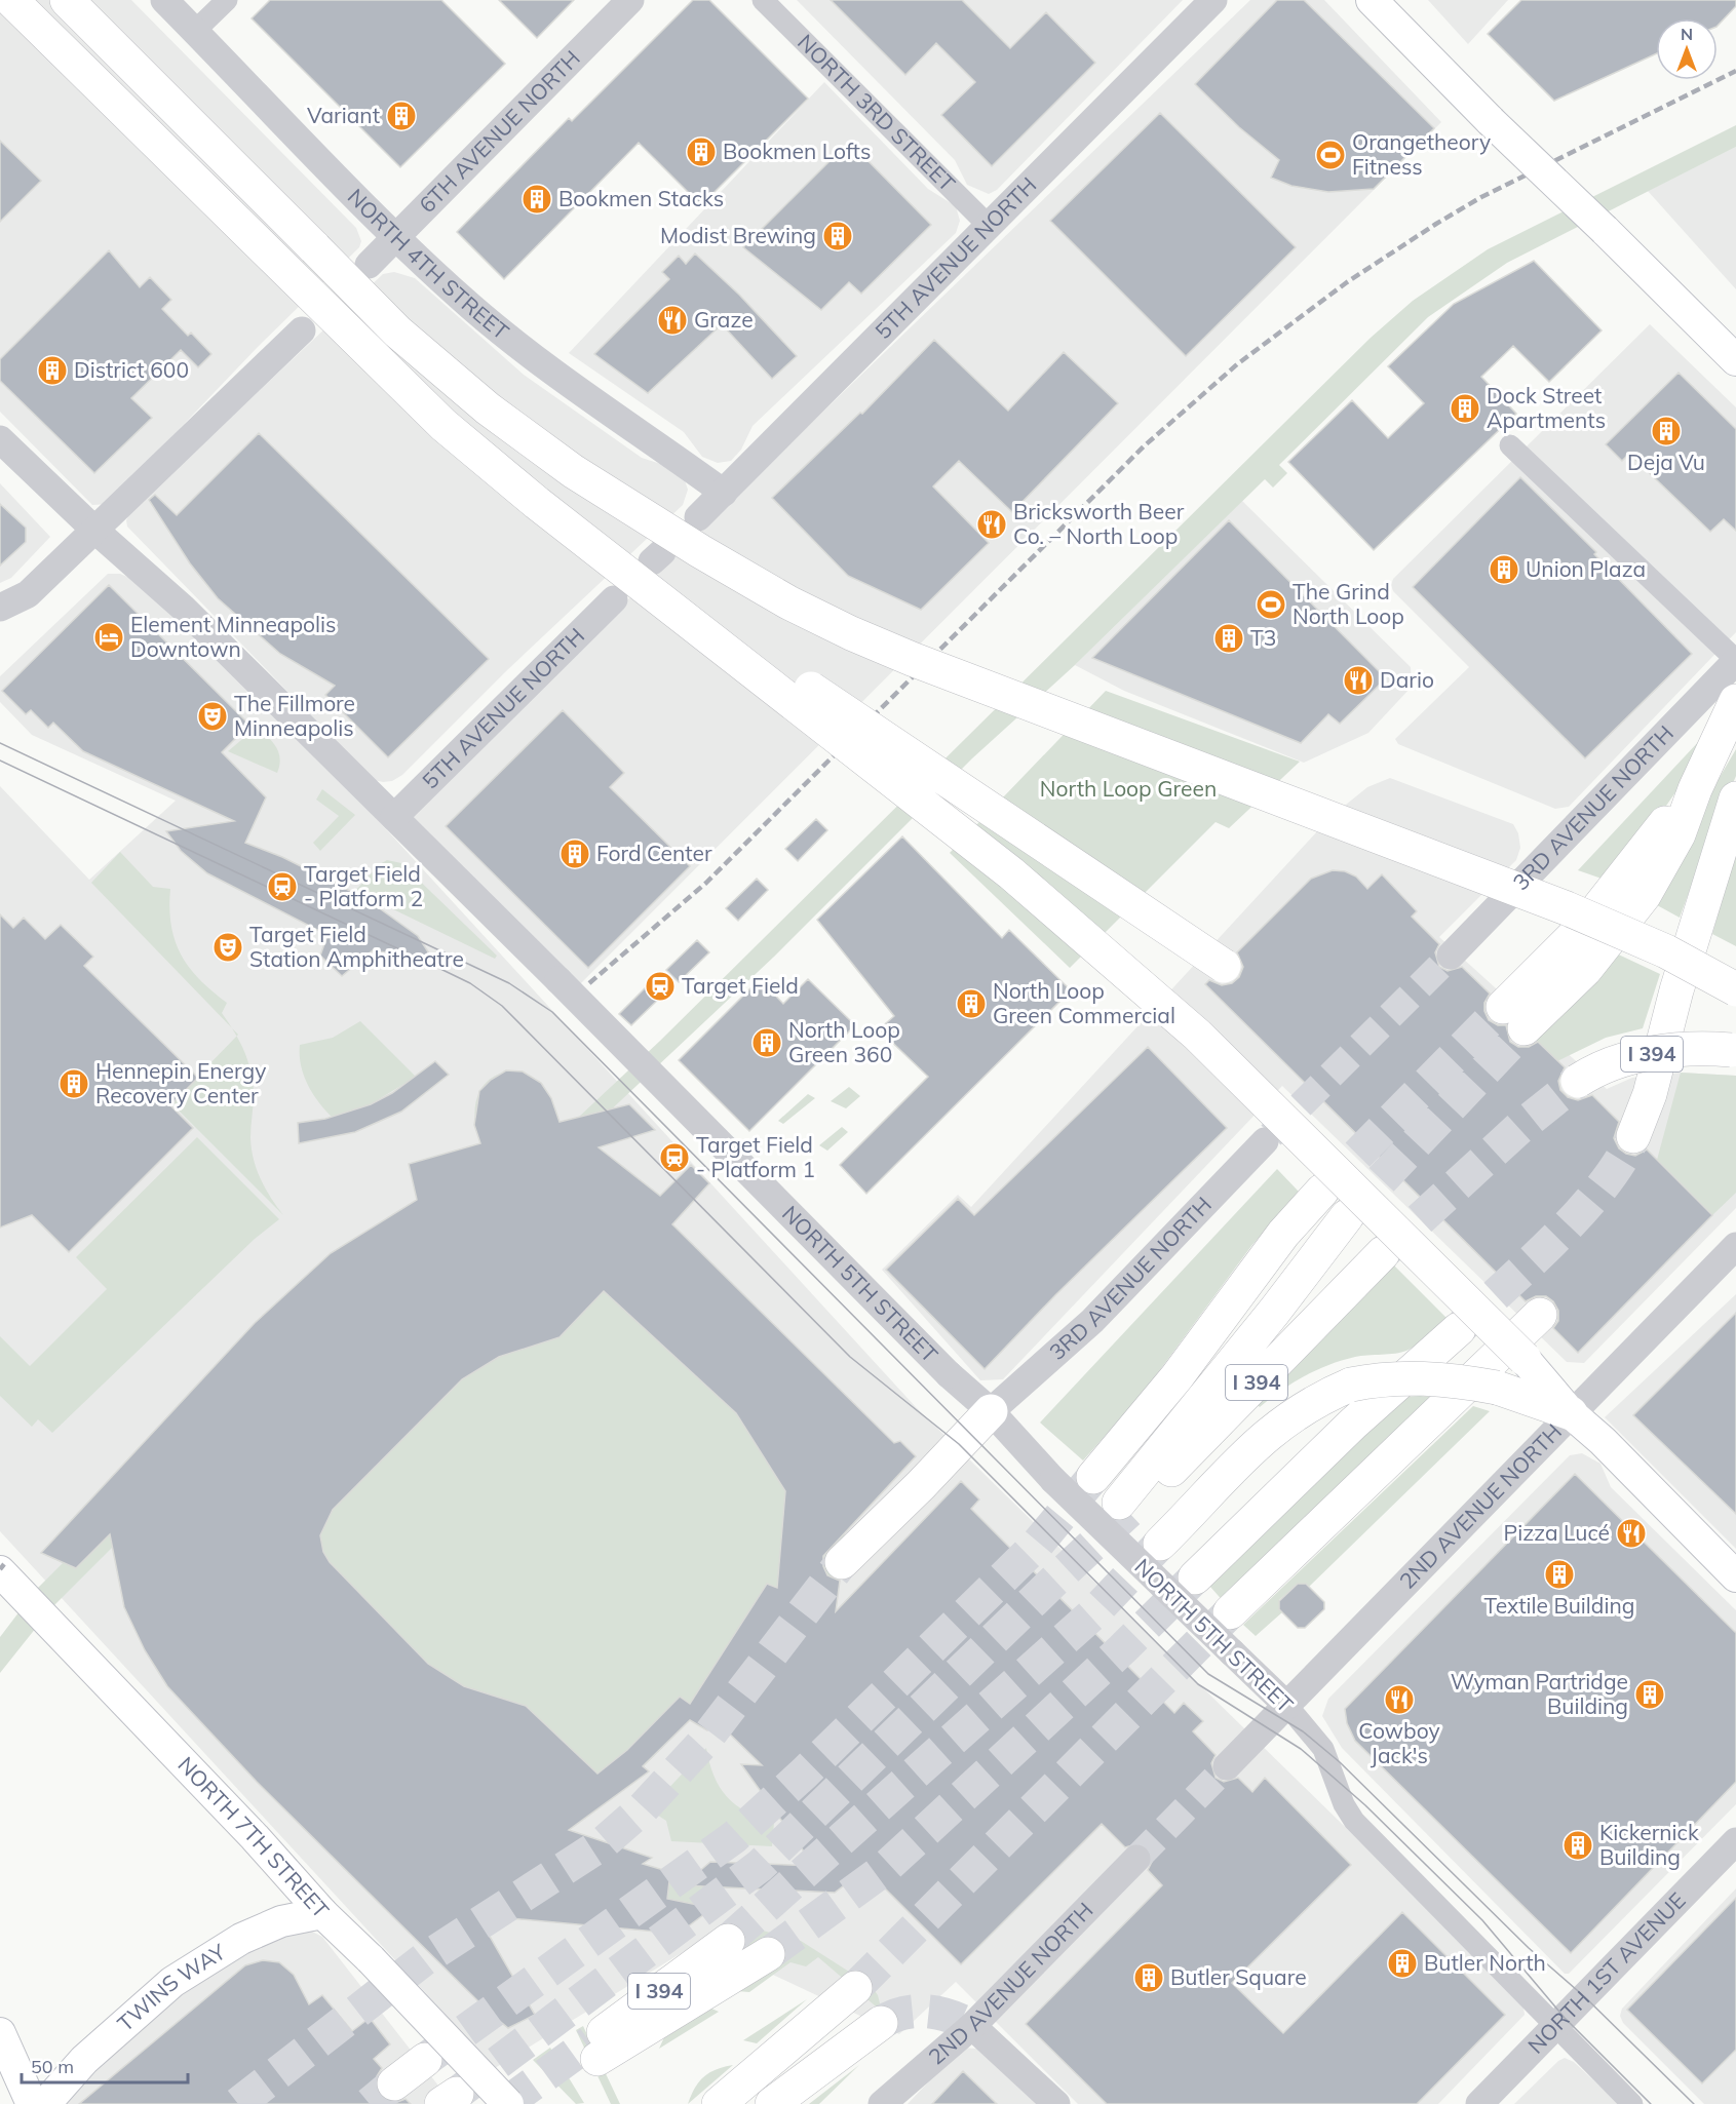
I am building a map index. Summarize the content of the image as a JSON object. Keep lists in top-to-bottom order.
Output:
{
  "streets": {
    "highway": ["I 394"],
    "main road": ["NORTH 7TH STREET", "TWINS WAY"],
    "street": [
      "NORTH 3RD STREET",
      "6TH AVENUE NORTH",
      "5TH AVENUE NORTH",
      "NORTH 4TH STREET",
      "3RD AVENUE NORTH",
      "NORTH 5TH STREET",
      "2ND AVENUE NORTH",
      "NORTH 1ST AVENUE"
    ]
  },
  "crossings": [
    ["NORTH 3RD STREET", "5TH AVENUE NORTH"],
    ["6TH AVENUE NORTH", "NORTH 4TH STREET"],
    ["5TH AVENUE NORTH", "NORTH 4TH STREET"],
    ["5TH AVENUE NORTH", "NORTH 5TH STREET"],
    ["3RD AVENUE NORTH", "NORTH 5TH STREET"],
    ["I 394", "2ND AVENUE NORTH"],
    ["NORTH 5TH STREET", "2ND AVENUE NORTH"],
    ["NORTH 5TH STREET", "NORTH 1ST AVENUE"],
    ["NORTH 7TH STREET", "TWINS WAY"]
  ],
  "parks": ["North Loop Green"],
  "places": {
    "building": [
      "Variant",
      "Bookmen Lofts",
      "Bookmen Stacks",
      "Modist Brewing",
      "District 600",
      "Dock Street Apartments",
      "Deja Vu",
      "Union Plaza",
      "T3",
      "Ford Center",
      "North Loop Green Commercial",
      "North Loop Green 360",
      "Hennepin Energy Recovery Center",
      "Textile Building",
      "Wyman Partridge Building",
      "Kickernick Building",
      "Butler North",
      "Butler Square"
    ],
    "sports": ["Orangetheory Fitness", "The Grind North Loop"],
    "restaurant": [
      "Graze",
      "Bricksworth Beer Co. – North Loop",
      "Dario",
      "Pizza Lucé",
      "Cowboy Jack's"
    ],
    "hotel": ["Element Minneapolis Downtown"],
    "theatre": ["The Fillmore Minneapolis", "Target Field Station Amphitheatre"],
    "station": ["Target Field - Platform 2", "Target Field", "Target Field - Platform 1"]
  },
  "scale_bar": "50 m",
  "north": "top"
}
